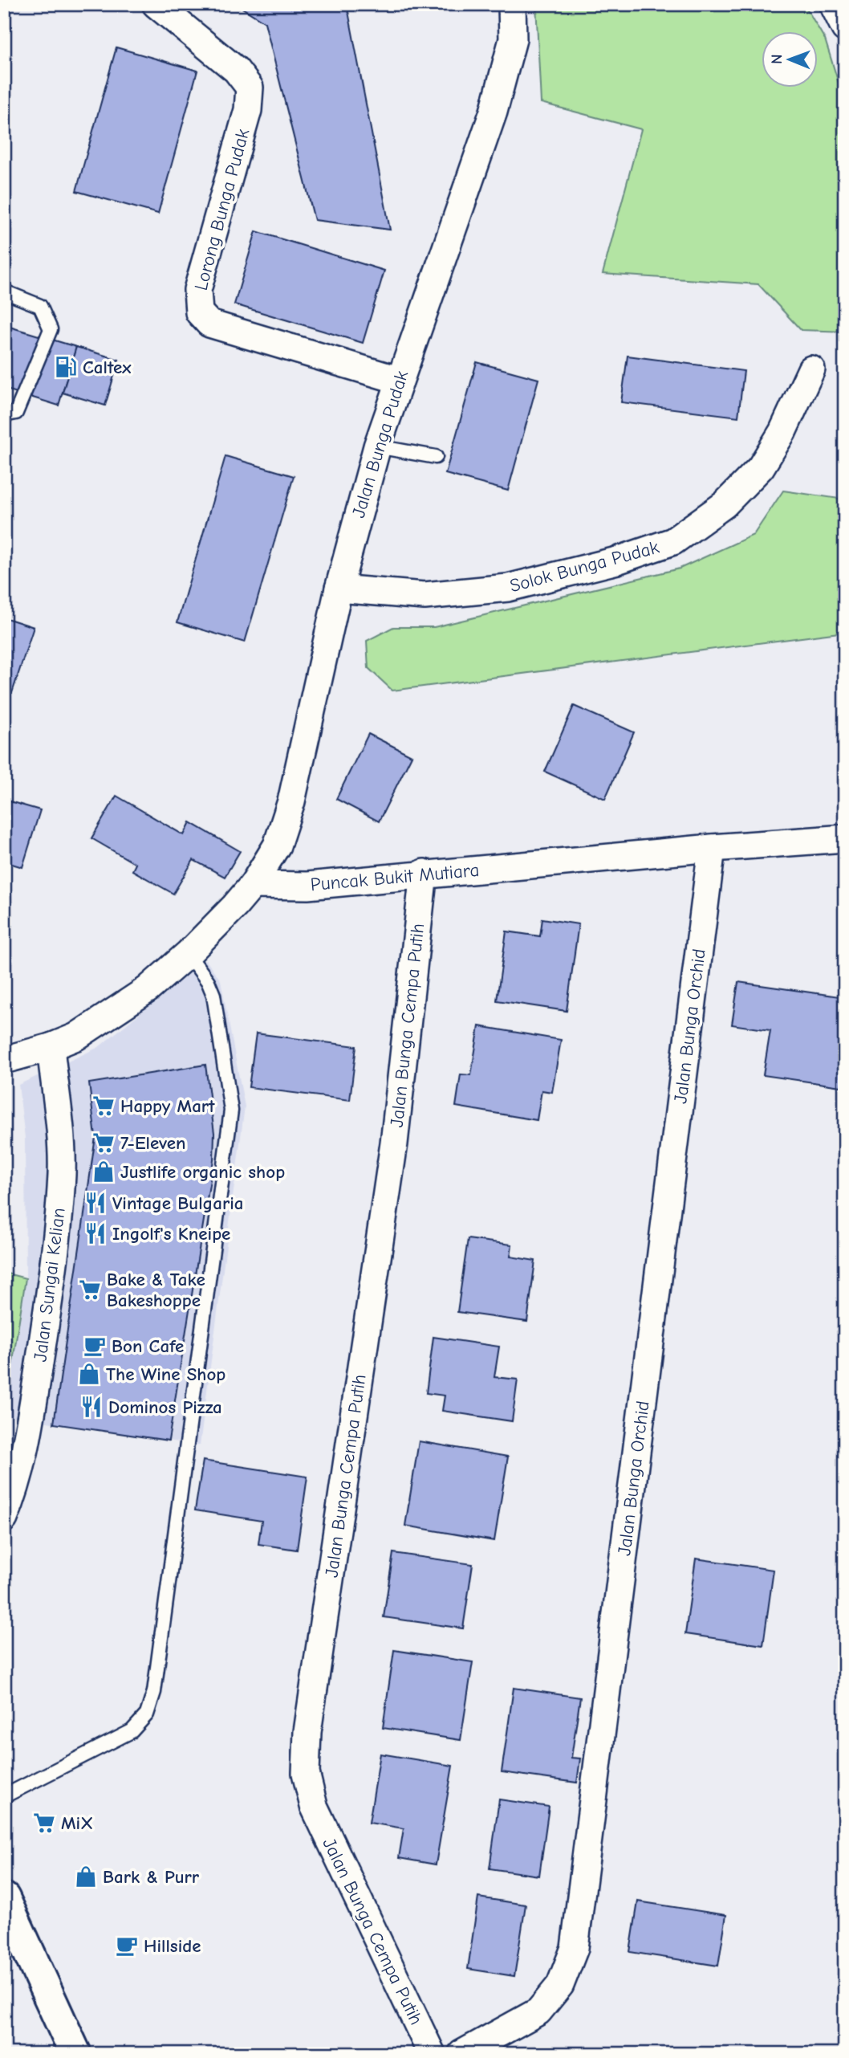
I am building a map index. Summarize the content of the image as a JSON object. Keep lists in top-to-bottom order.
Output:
{
  "streets": {
    "street": [
      "Lorong Bunga Pudak",
      "Jalan Bunga Pudak",
      "Solok Bunga Pudak",
      "Puncak Bukit Mutiara",
      "Jalan Bunga Cempa Putih",
      "Jalan Bunga Orchid",
      "Jalan Sungai Kelian"
    ]
  },
  "crossings": [
    ["Lorong Bunga Pudak", "Jalan Bunga Pudak"],
    ["Jalan Bunga Pudak", "Solok Bunga Pudak"],
    ["Jalan Bunga Pudak", "Puncak Bukit Mutiara"],
    ["Puncak Bukit Mutiara", "Jalan Bunga Cempa Putih"],
    ["Puncak Bukit Mutiara", "Jalan Bunga Orchid"]
  ],
  "places": {
    "fuel station": ["Caltex"],
    "supermarket": [
      "Happy Mart",
      "7-Eleven",
      "Bake & Take Bakeshoppe",
      "MiX"
    ],
    "shop": ["Justlife organic shop", "The Wine Shop", "Bark & Purr"],
    "restaurant": ["Vintage Bulgaria", "Ingolf's Kneipe", "Dominos Pizza"],
    "cafe": ["Bon Cafe", "Hillside"]
  },
  "north": "left"
}
